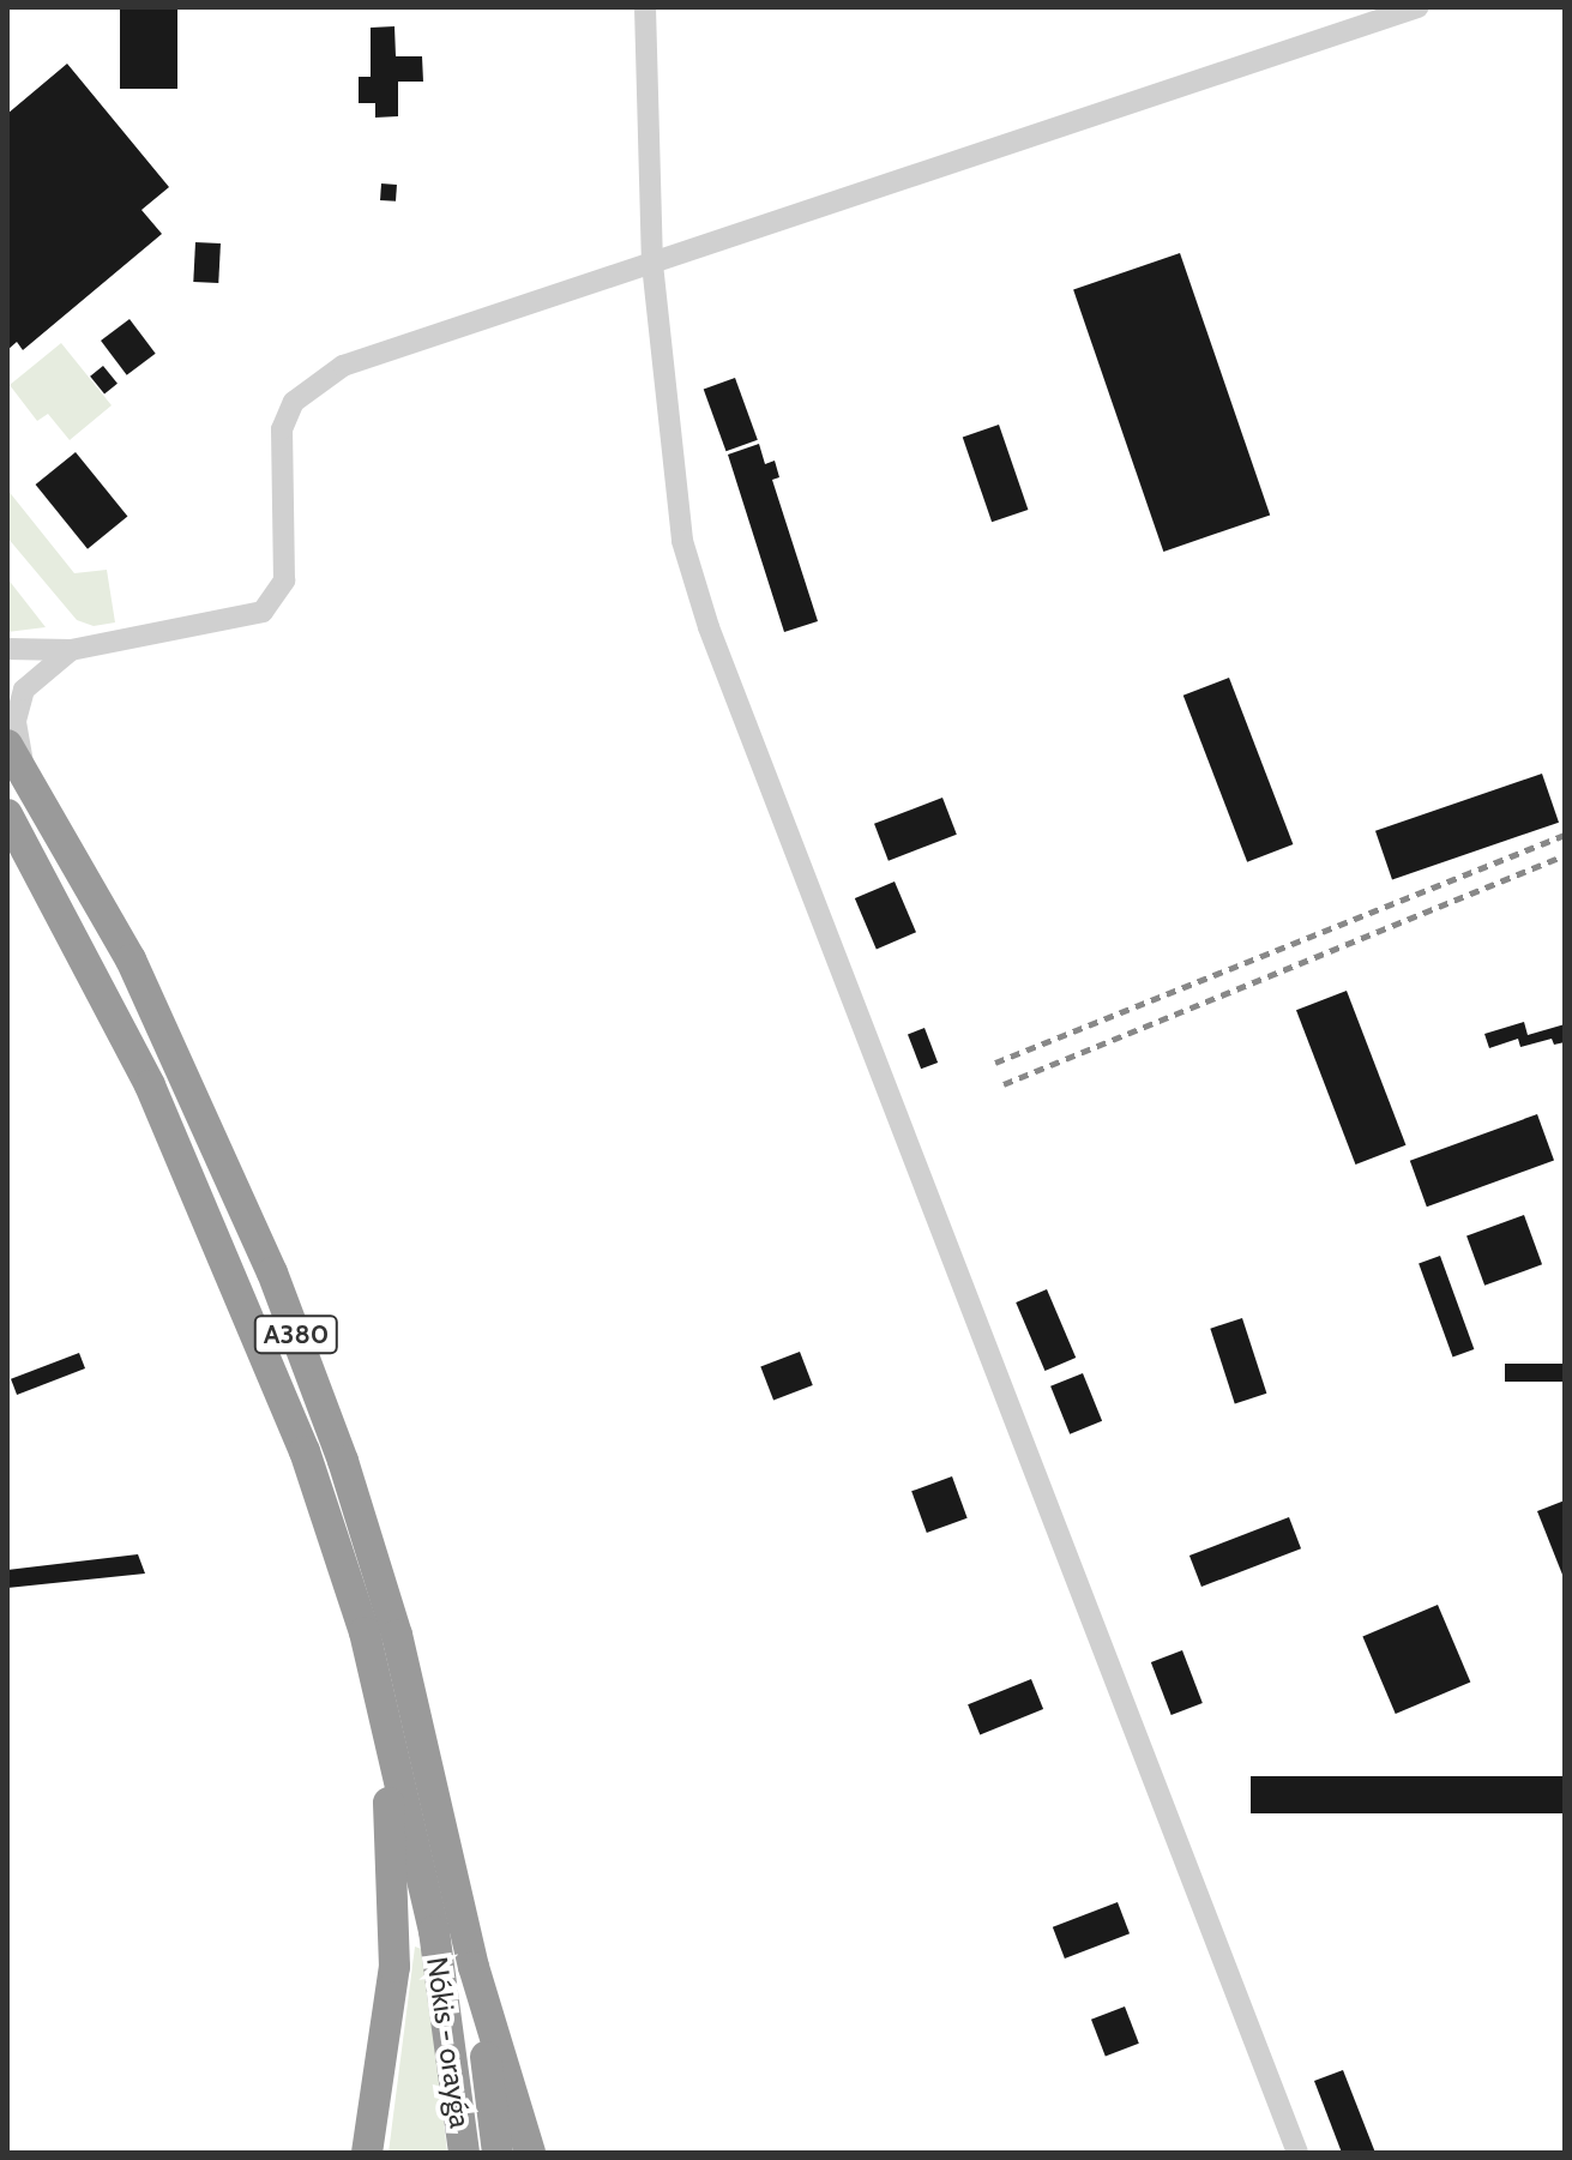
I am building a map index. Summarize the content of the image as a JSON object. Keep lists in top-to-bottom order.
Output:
{
  "streets": {
    "highway": ["A380", "Nókis - orayǵa"]
  },
  "crossings": [
    ["A380", "Nókis - orayǵa"]
  ]
}
